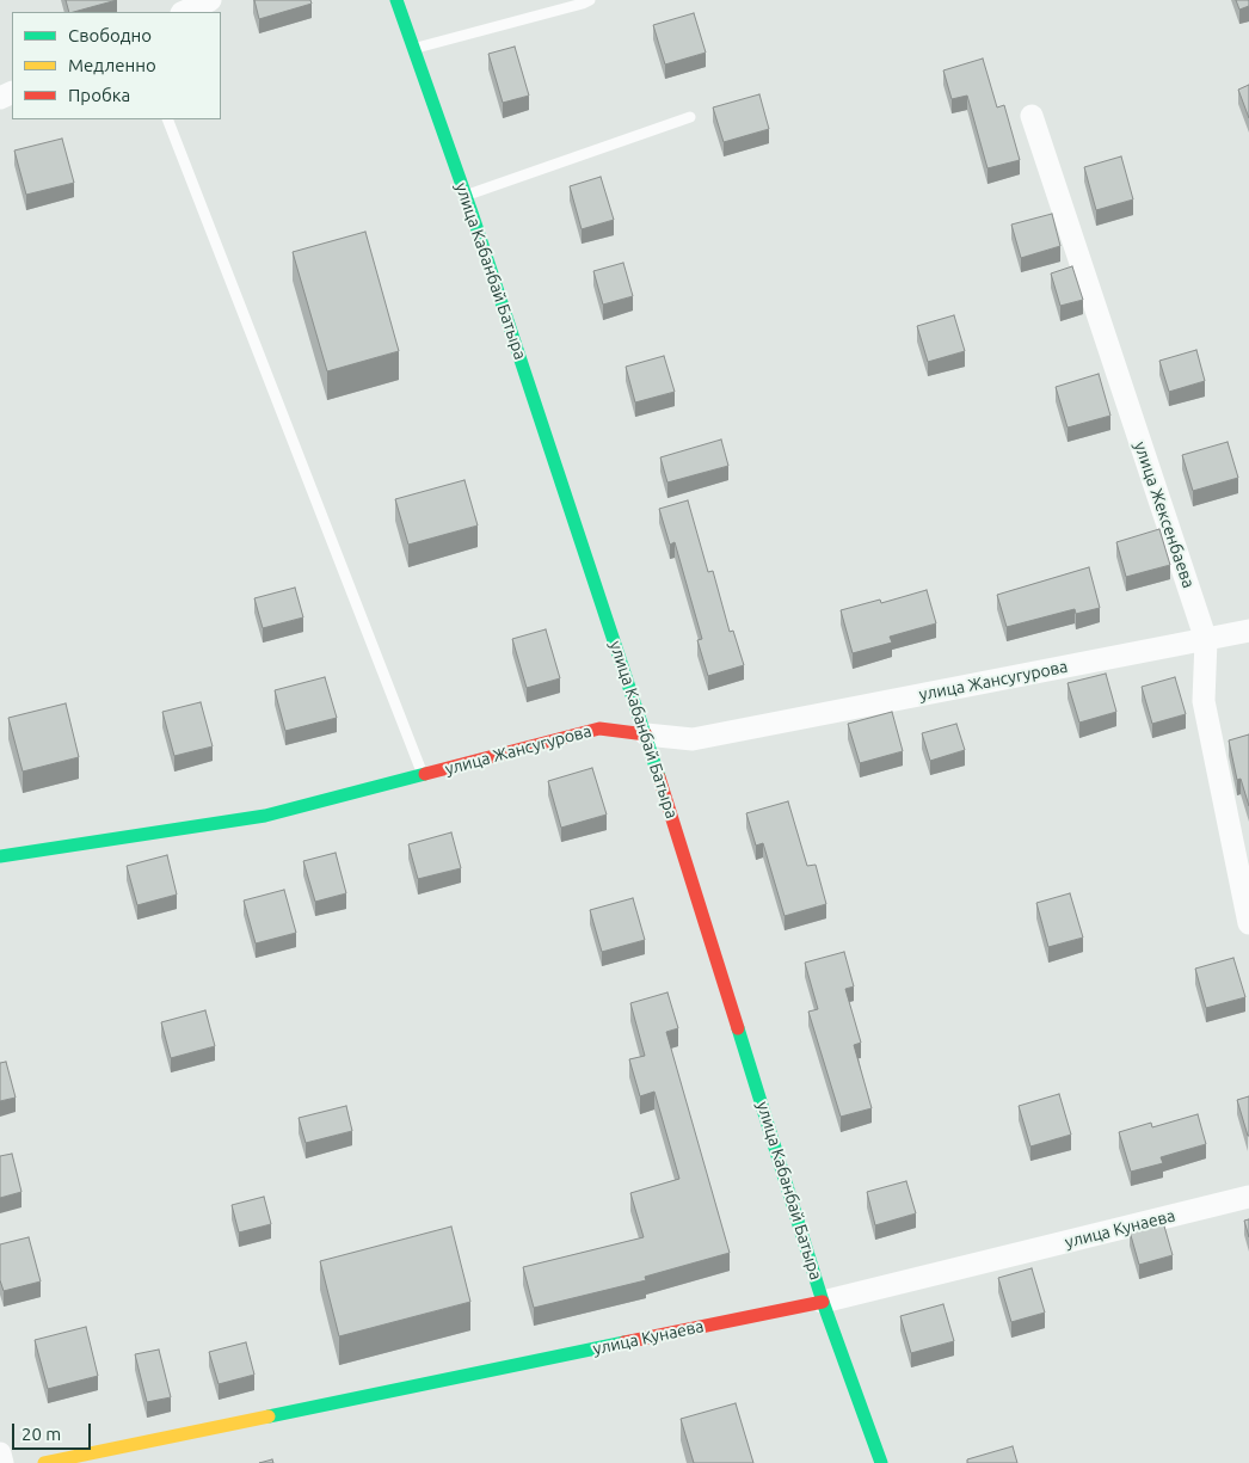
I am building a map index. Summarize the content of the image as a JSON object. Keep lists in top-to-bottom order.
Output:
{
  "streets": {
    "street": [
      "улица Кабанбай Батыра",
      "улица Жексенбаева",
      "улица Жансугурова",
      "улица Кунаева"
    ]
  },
  "crossings": [
    ["улица Кабанбай Батыра", "улица Жансугурова"],
    ["улица Кабанбай Батыра", "улица Кунаева"],
    ["улица Жексенбаева", "улица Жансугурова"]
  ],
  "legend": ["Свободно", "Медленно", "Пробка"],
  "scale_bar": "20 m"
}
